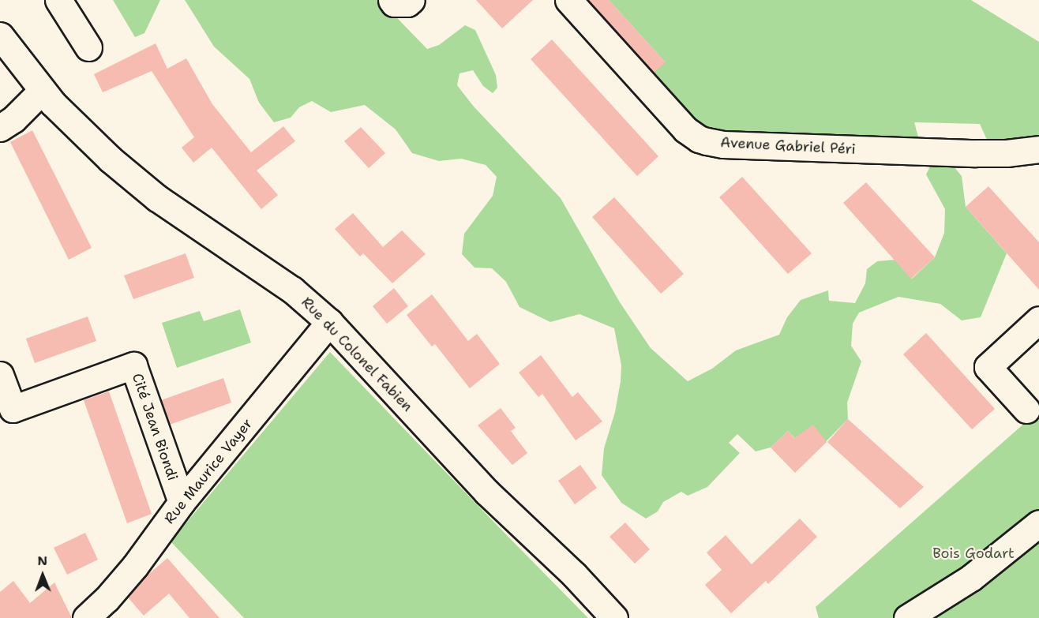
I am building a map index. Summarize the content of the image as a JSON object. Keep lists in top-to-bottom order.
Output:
{
  "streets": {
    "street": [
      "Avenue Gabriel Péri",
      "Rue du Colonel Fabien",
      "Cité Jean Biondi",
      "Rue Maurice Vayer"
    ]
  },
  "crossings": [
    ["Rue du Colonel Fabien", "Rue Maurice Vayer"],
    ["Cité Jean Biondi", "Rue Maurice Vayer"]
  ],
  "parks": ["Bois Godart"],
  "north": "top"
}
